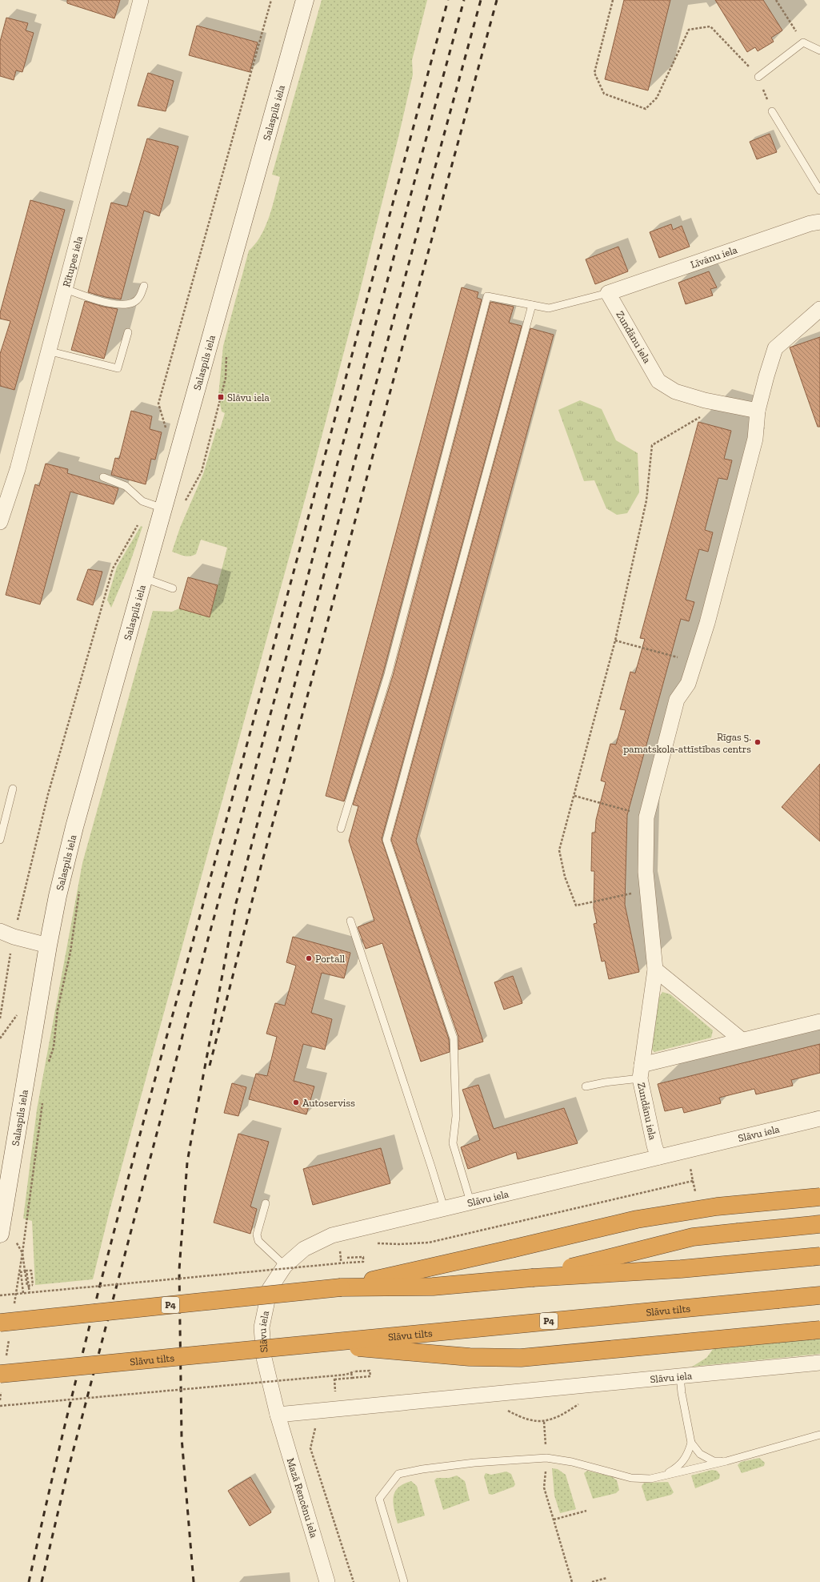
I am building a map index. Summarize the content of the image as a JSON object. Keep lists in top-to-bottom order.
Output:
{
  "streets": {
    "highway": ["P4", "Slāvu tilts"],
    "street": [
      "Salaspils iela",
      "Līvānu iela",
      "Rītupes iela",
      "Zundānu iela",
      "Slāvu iela",
      "Mazā Rencēnu iela"
    ]
  },
  "crossings": [
    ["Līvānu iela", "Zundānu iela"],
    ["Zundānu iela", "Slāvu iela"],
    ["Slāvu iela", "Mazā Rencēnu iela"]
  ],
  "places": {
    "transit": ["Slāvu iela"],
    "other": ["Rīgas 5. pamatskola-attīstības centrs", "Portall", "Autoserviss"]
  }
}
